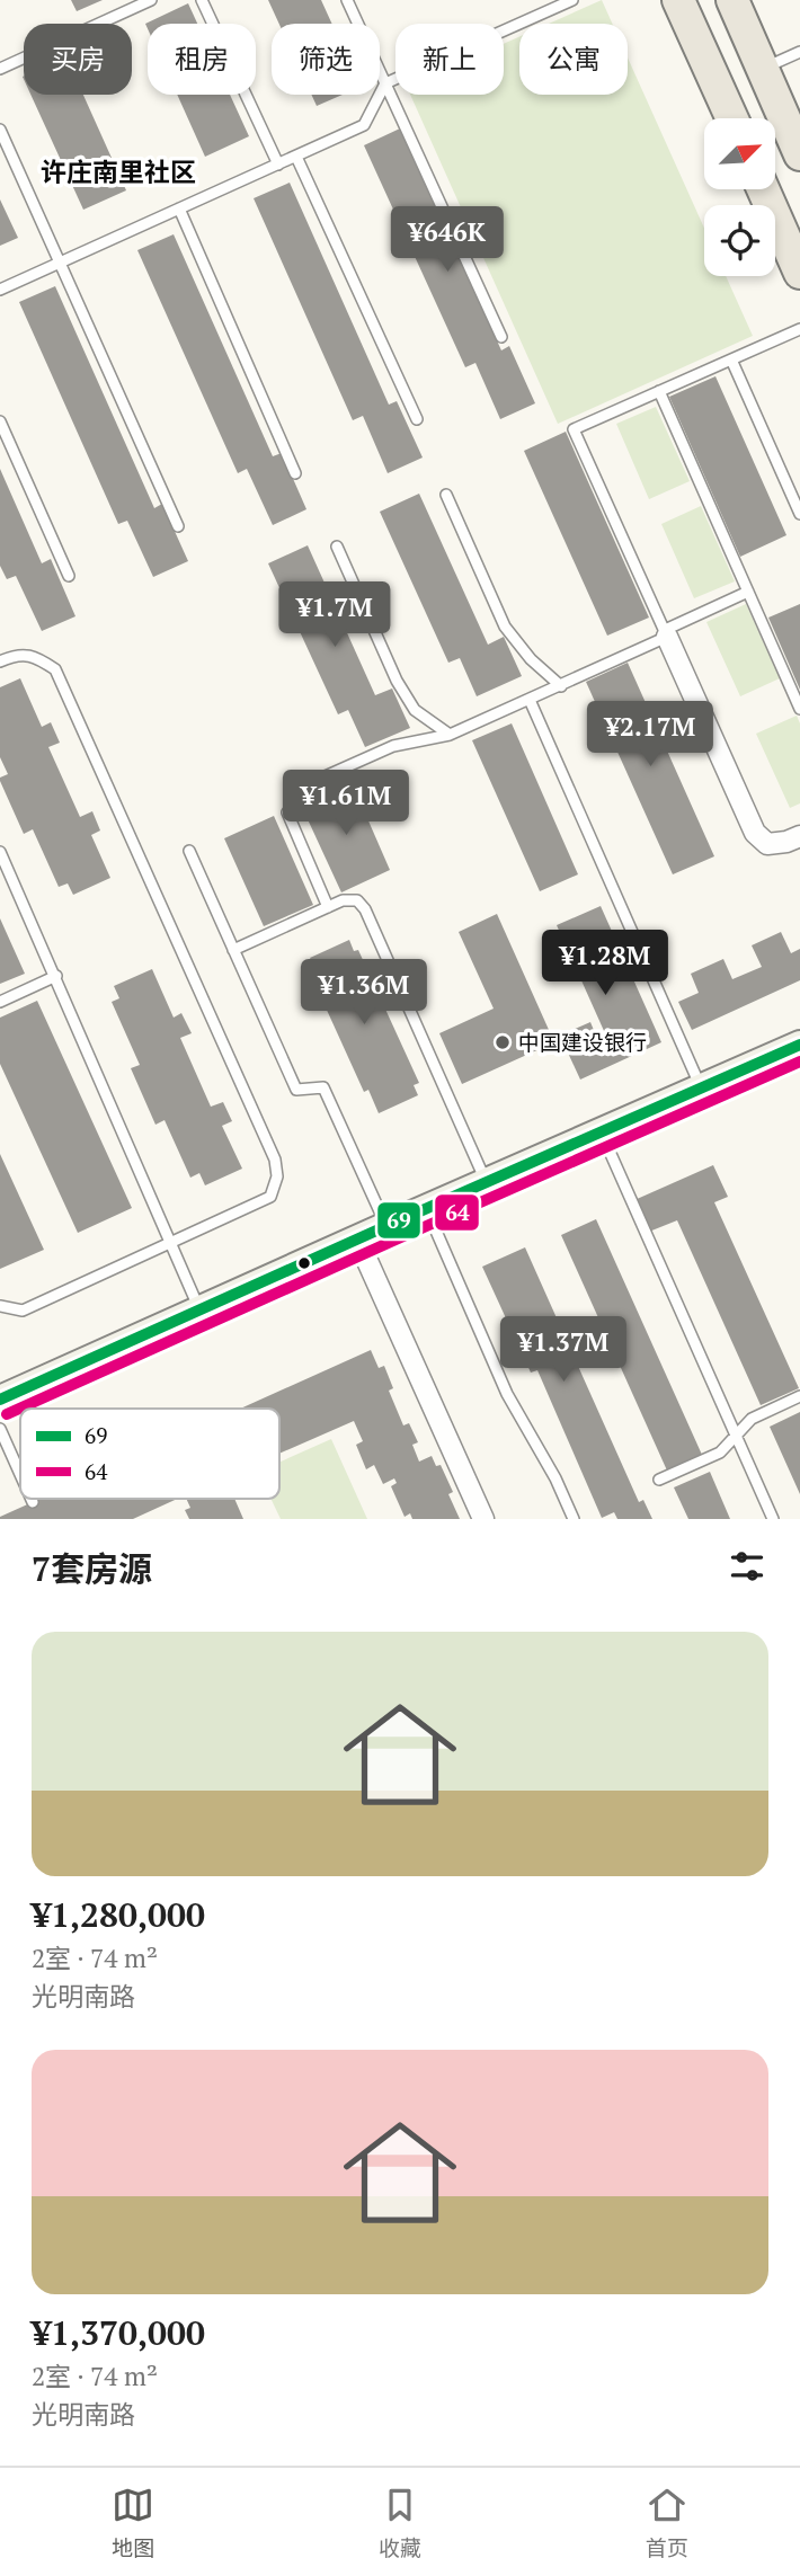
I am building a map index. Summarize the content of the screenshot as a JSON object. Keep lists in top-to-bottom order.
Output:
{
  "districts": ["许庄南里社区"],
  "places": ["中国建设银行"],
  "lines": ["transit line 69", "transit line 64"],
  "legend": ["69", "64"],
  "north": "top right",
  "page": {
    "chip": [
      "买房",
      "租房",
      "筛选",
      "新上",
      "公寓"
    ],
    "price": [
      "¥646K",
      "¥1.7M",
      "¥2.17M",
      "¥1.61M",
      "¥1.28M",
      "¥1.36M",
      "¥1.37M"
    ],
    "heading": "7套房源",
    "list": [
      {
        "name": "¥1,280,000",
        "note": "2室 · 74 m² · 光明南路"
      },
      {
        "name": "¥1,370,000",
        "note": "2室 · 74 m² · 光明南路"
      }
    ],
    "tabs": ["地图", "收藏", "首页"]
  }
}
